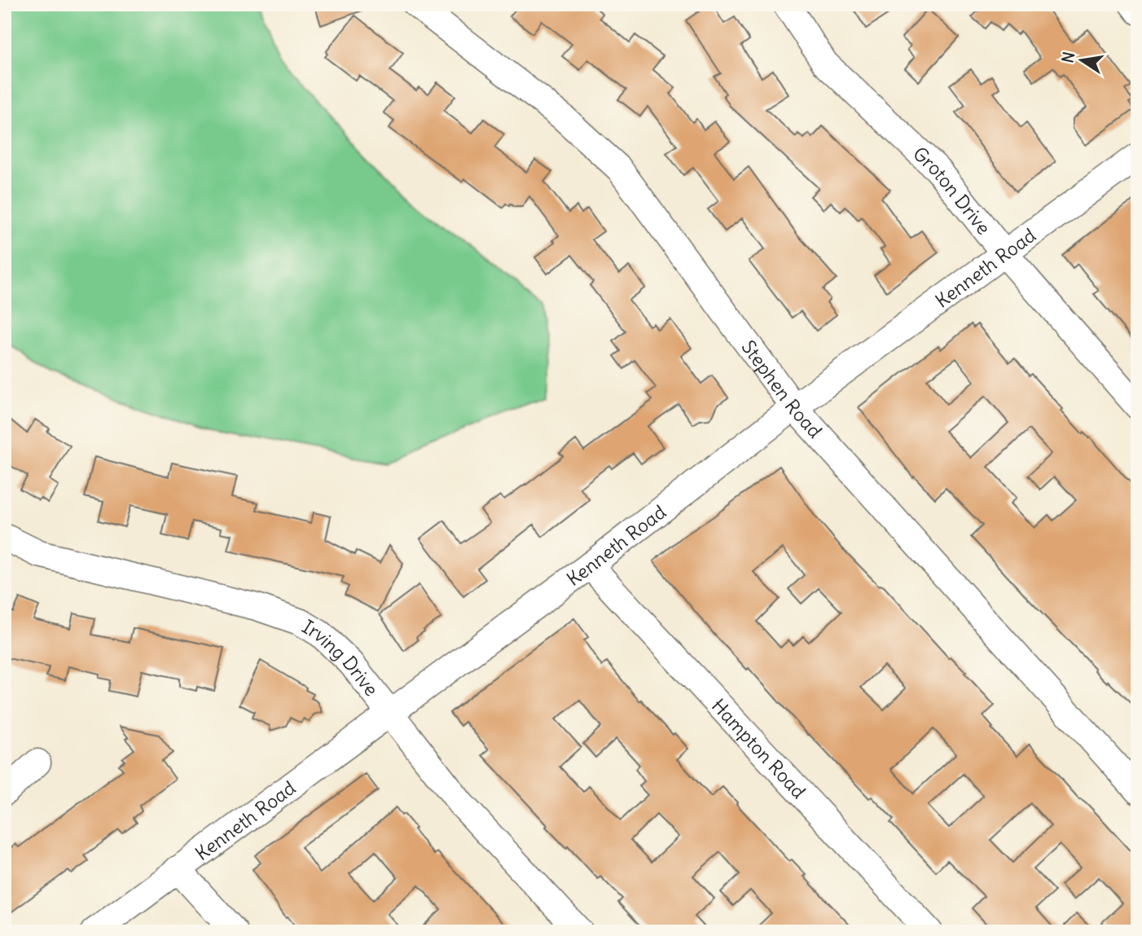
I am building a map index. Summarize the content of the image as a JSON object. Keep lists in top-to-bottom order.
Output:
{
  "streets": {
    "street": [
      "Groton Drive",
      "Kenneth Road",
      "Stephen Road",
      "Irving Drive",
      "Hampton Road"
    ]
  },
  "crossings": [
    ["Groton Drive", "Kenneth Road"],
    ["Kenneth Road", "Stephen Road"],
    ["Kenneth Road", "Irving Drive"],
    ["Kenneth Road", "Hampton Road"]
  ],
  "north": "left"
}
